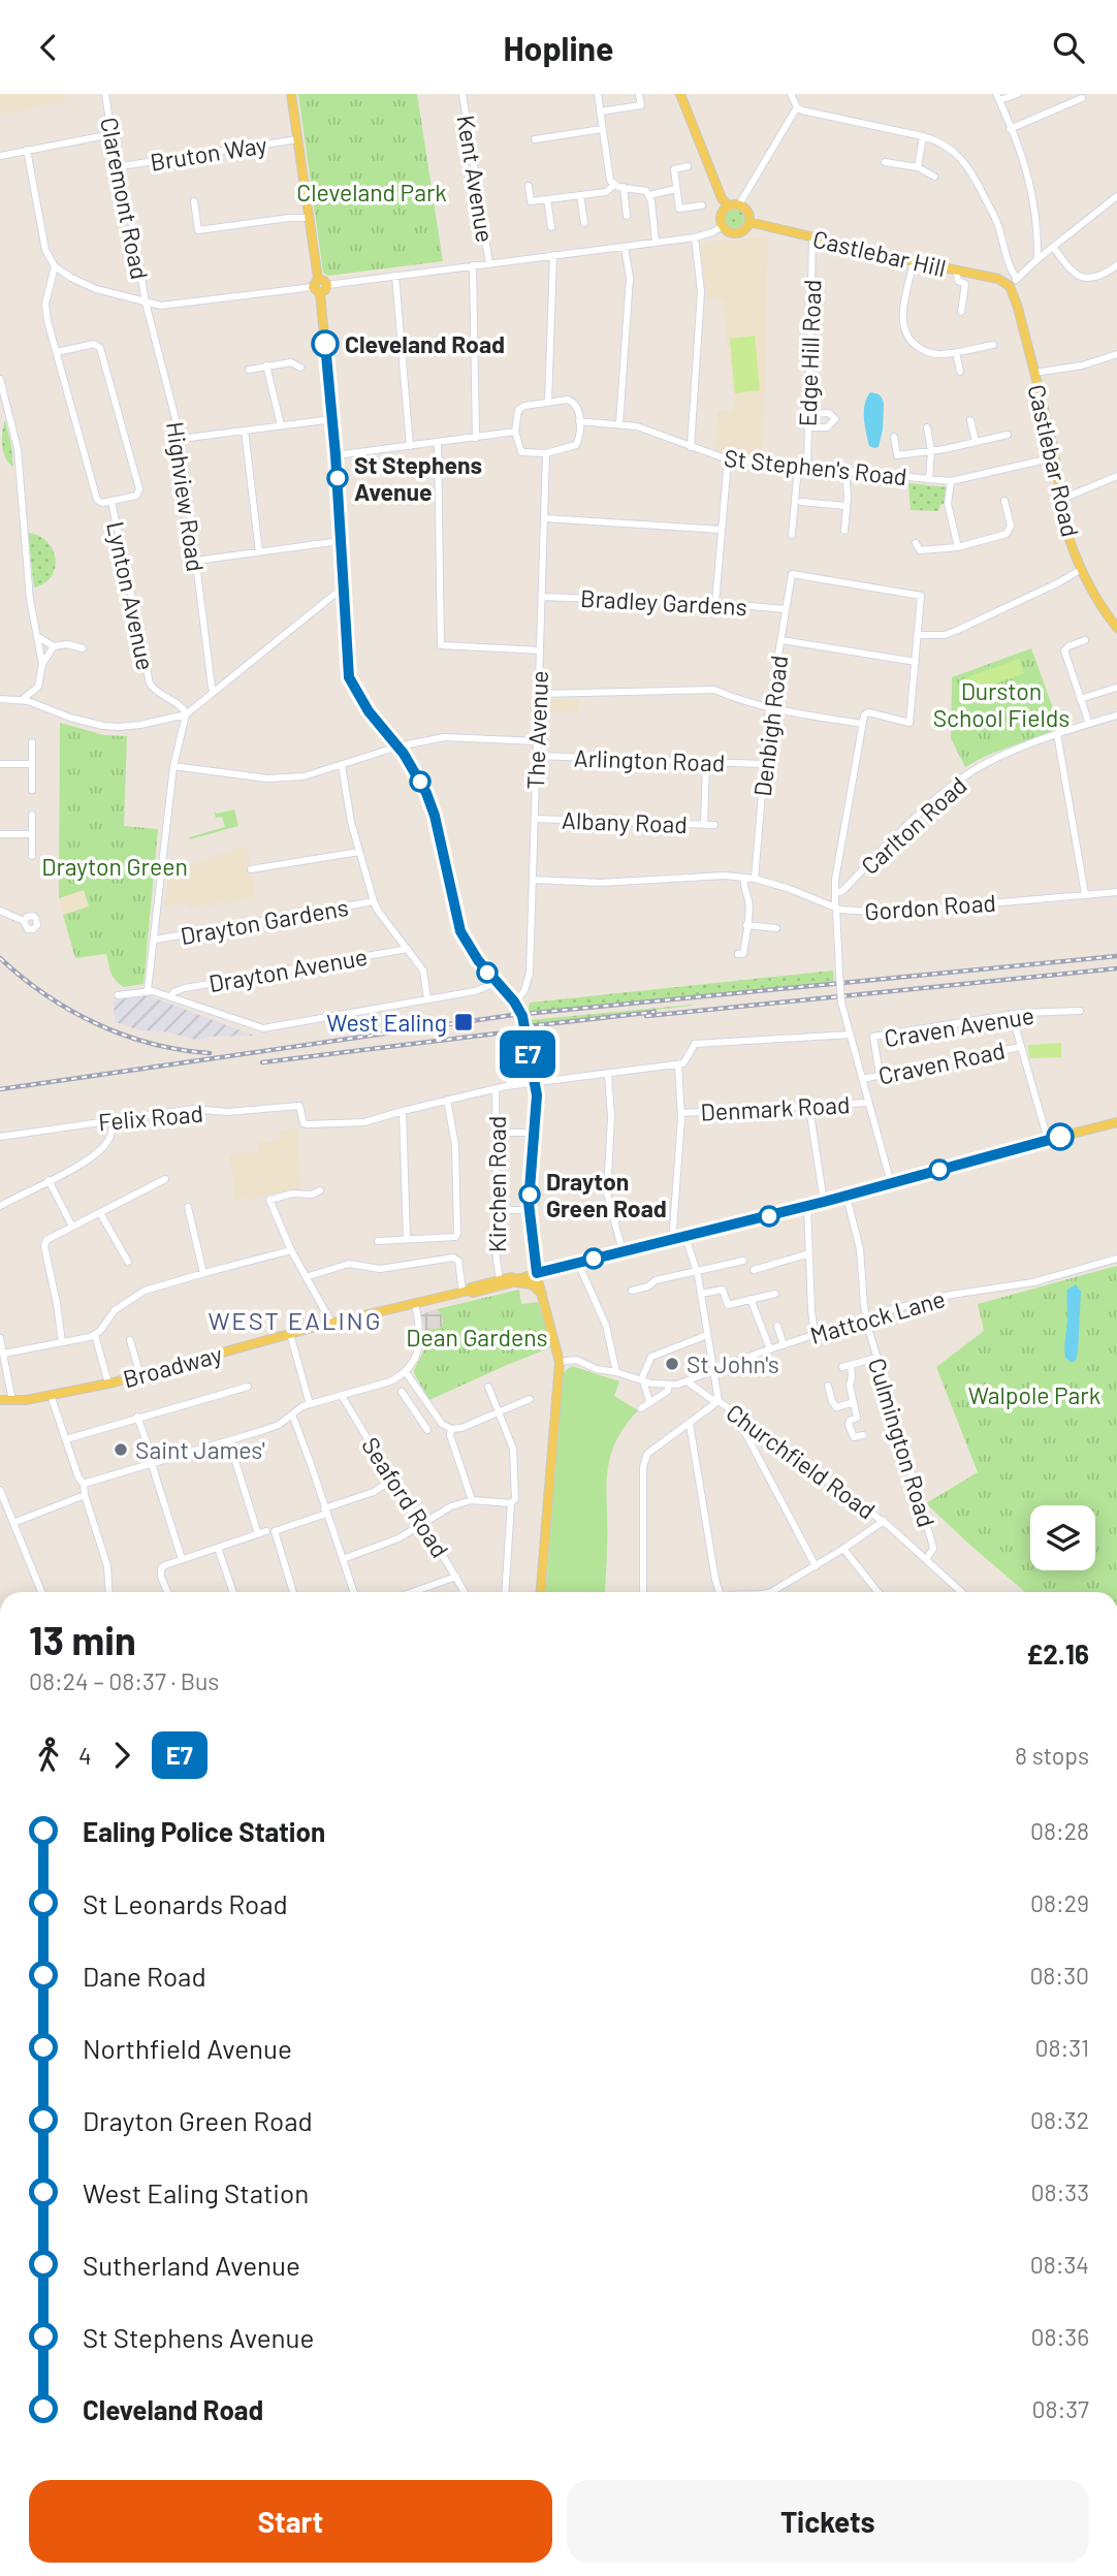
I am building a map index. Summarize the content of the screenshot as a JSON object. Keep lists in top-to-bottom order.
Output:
{
  "streets": {
    "main road": ["Castlebar Hill", "Castlebar Road", "Broadway"],
    "street": [
      "Bruton Way",
      "Kent Avenue",
      "Claremont Road",
      "Edge Hill Road",
      "St Stephen's Road",
      "Highview Road",
      "Lynton Avenue",
      "Bradley Gardens",
      "Denbigh Road",
      "The Avenue",
      "Arlington Road",
      "Albany Road",
      "Carlton Road",
      "Gordon Road",
      "Drayton Gardens",
      "Drayton Avenue",
      "Craven Avenue",
      "Craven Road",
      "Denmark Road",
      "Felix Road",
      "Kirchen Road",
      "Mattock Lane",
      "Culmington Road",
      "Churchfield Road",
      "Seaford Road"
    ]
  },
  "crossings": [
    ["Bruton Way", "Claremont Road"],
    ["Claremont Road", "Highview Road"],
    ["Castlebar Hill", "Edge Hill Road"],
    ["Castlebar Hill", "Castlebar Road"],
    ["Edge Hill Road", "St Stephen's Road"],
    ["Castlebar Road", "St Stephen's Road"],
    ["St Stephen's Road", "The Avenue"],
    ["Bradley Gardens", "Denbigh Road"],
    ["Bradley Gardens", "The Avenue"],
    ["Denbigh Road", "Arlington Road"],
    ["Denbigh Road", "Gordon Road"],
    ["The Avenue", "Arlington Road"],
    ["The Avenue", "Albany Road"],
    ["The Avenue", "Gordon Road"],
    ["Craven Avenue", "Craven Road"],
    ["Craven Road", "Broadway"],
    ["Kirchen Road", "Broadway"],
    ["Mattock Lane", "Culmington Road"],
    ["Mattock Lane", "Churchfield Road"],
    ["Broadway", "Culmington Road"],
    ["Broadway", "Churchfield Road"],
    ["Culmington Road", "Churchfield Road"]
  ],
  "districts": ["WEST EALING"],
  "parks": [
    "Cleveland Park",
    "Durston School Fields",
    "Drayton Green",
    "Dean Gardens",
    "Walpole Park"
  ],
  "places": {
    "other": [
      "Cleveland Road",
      "St Stephens Avenue",
      "Drayton Green Road",
      "St John's",
      "Saint James'"
    ],
    "transit": ["West Ealing"]
  },
  "lines": ["bus line E7"],
  "page": {
    "header": "Hopline",
    "on_map": "E7",
    "heading": ["13 min", "08:24 – 08:37 · Bus", "£2.16"],
    "legs": ["4", "E7", "8 stops"],
    "list": [
      {
        "name": "Ealing Police Station",
        "value": "08:28"
      },
      {
        "name": "St Leonards Road",
        "value": "08:29"
      },
      {
        "name": "Dane Road",
        "value": "08:30"
      },
      {
        "name": "Northfield Avenue",
        "value": "08:31"
      },
      {
        "name": "Drayton Green Road",
        "value": "08:32"
      },
      {
        "name": "West Ealing Station",
        "value": "08:33"
      },
      {
        "name": "Sutherland Avenue",
        "value": "08:34"
      },
      {
        "name": "St Stephens Avenue",
        "value": "08:36"
      },
      {
        "name": "Cleveland Road",
        "value": "08:37"
      }
    ],
    "buttons": ["Start", "Tickets"]
  }
}
